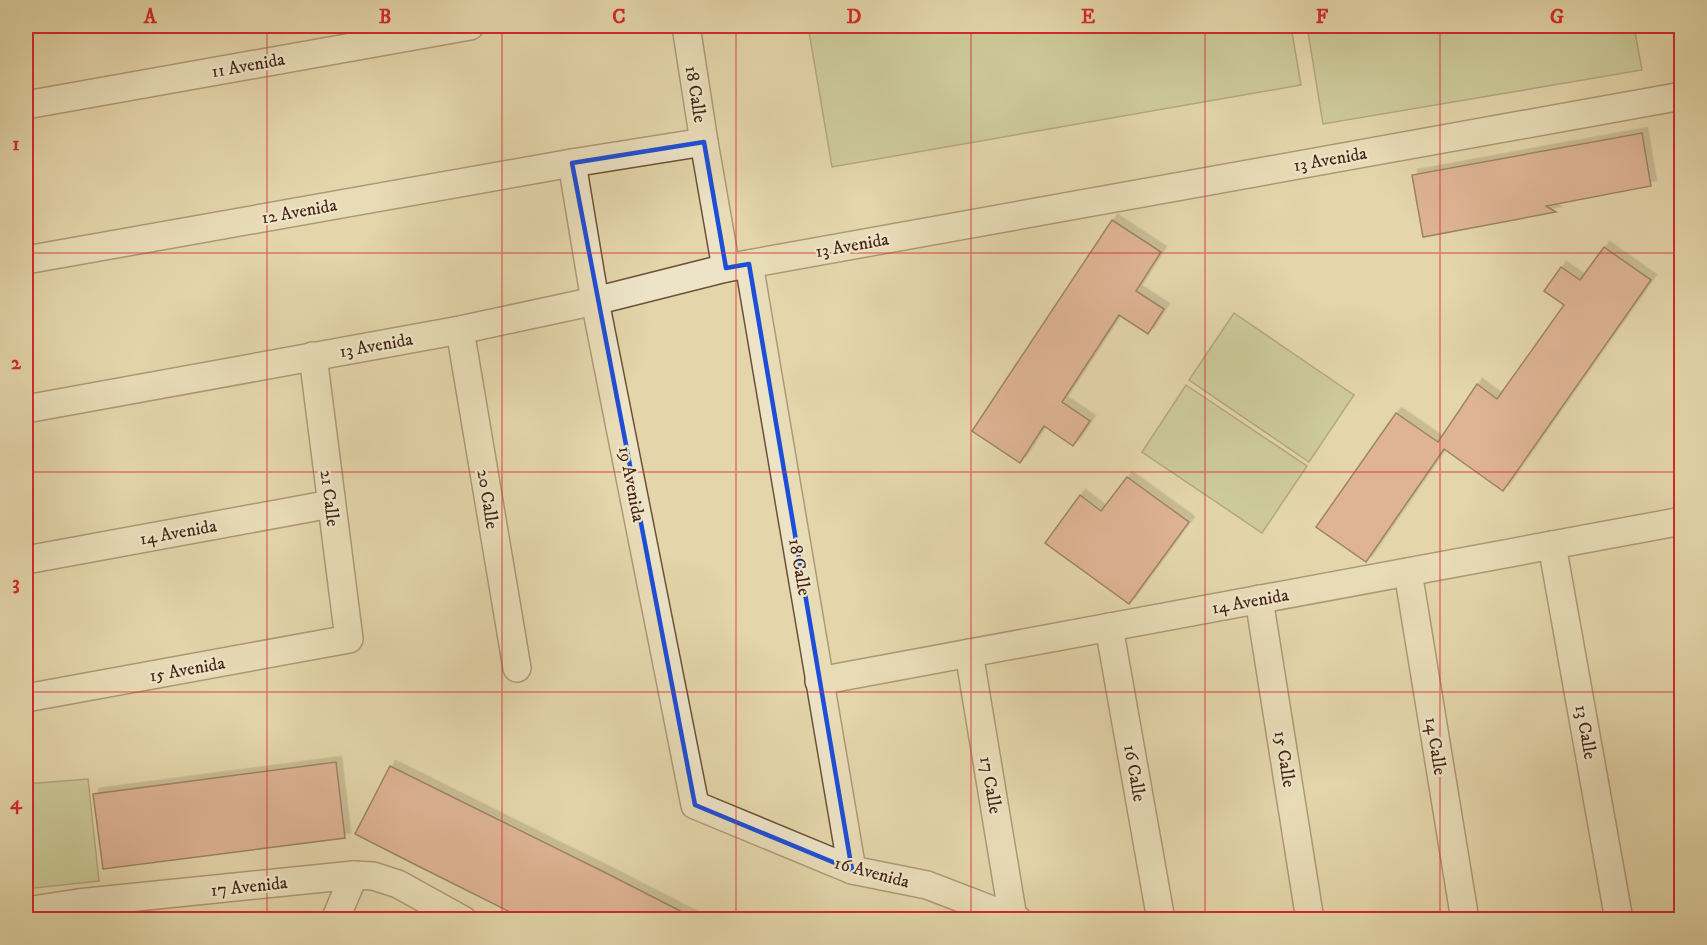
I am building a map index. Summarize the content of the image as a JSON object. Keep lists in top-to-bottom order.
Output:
{
  "streets": {
    "street": [
      "11 Avenida",
      "18 Calle",
      "13 Avenida",
      "12 Avenida",
      "19 Avenida",
      "21 Calle",
      "20 Calle",
      "14 Avenida",
      "15 Avenida",
      "13 Calle",
      "14 Calle",
      "15 Calle",
      "16 Calle",
      "17 Calle",
      "16 Avenida",
      "17 Avenida"
    ]
  },
  "crossings": [
    ["18 Calle", "13 Avenida"],
    ["18 Calle", "12 Avenida"],
    ["18 Calle", "14 Avenida"],
    ["18 Calle", "16 Avenida"],
    ["13 Avenida", "19 Avenida"],
    ["13 Avenida", "21 Calle"],
    ["13 Avenida", "20 Calle"],
    ["12 Avenida", "19 Avenida"],
    ["19 Avenida", "16 Avenida"],
    ["21 Calle", "14 Avenida"],
    ["21 Calle", "15 Avenida"],
    ["14 Avenida", "13 Calle"],
    ["14 Avenida", "14 Calle"],
    ["14 Avenida", "15 Calle"],
    ["14 Avenida", "16 Calle"],
    ["14 Avenida", "17 Calle"],
    ["17 Calle", "16 Avenida"]
  ],
  "grid": {
    "columns": [
      "A",
      "B",
      "C",
      "D",
      "E",
      "F",
      "G"
    ],
    "rows": [
      "1",
      "2",
      "3",
      "4"
    ]
  }
}
